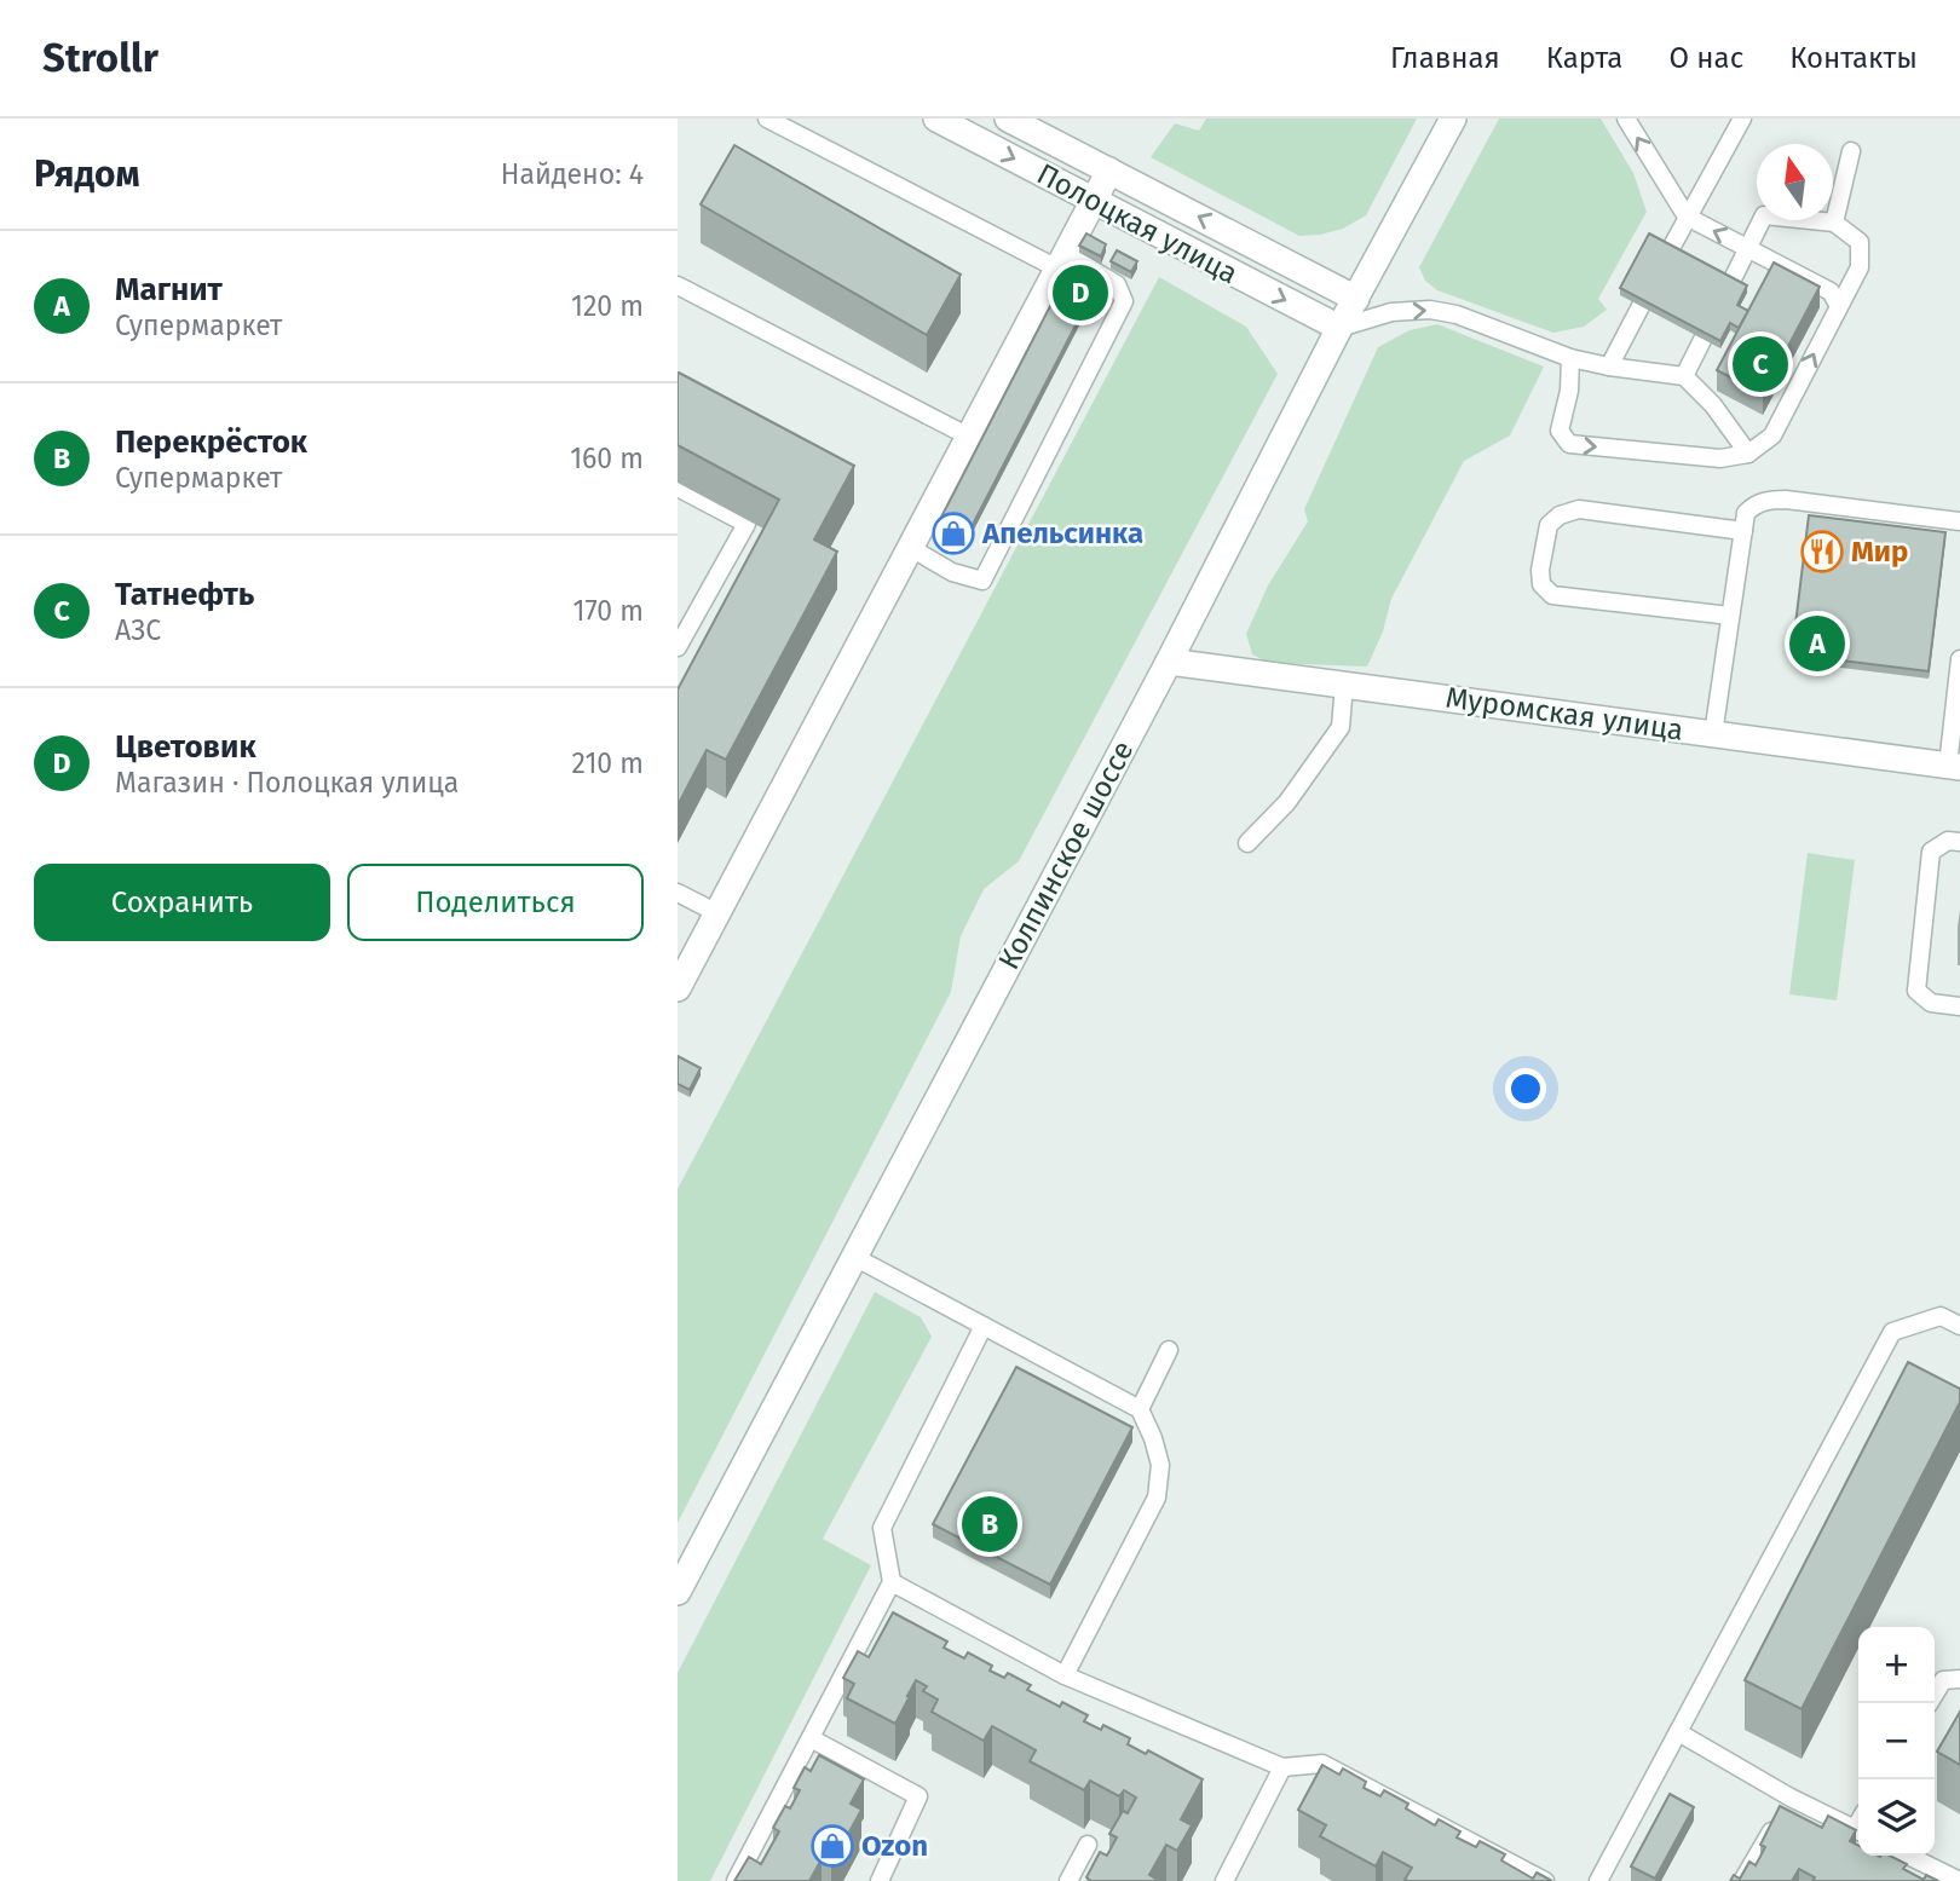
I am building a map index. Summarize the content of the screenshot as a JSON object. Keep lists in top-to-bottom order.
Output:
{
  "streets": {
    "street": ["Полоцкая улица", "Муромская улица", "Колпинское шоссе"]
  },
  "crossings": [
    ["Полоцкая улица", "Колпинское шоссе"],
    ["Муромская улица", "Колпинское шоссе"]
  ],
  "places": {
    "shop": ["Апельсинка", "Ozon"],
    "restaurant": ["Мир"]
  },
  "north": "top",
  "page": {
    "header": "Strollr",
    "nav": [
      "Главная",
      "Карта",
      "О нас",
      "Контакты"
    ],
    "heading": ["Рядом", "Найдено: 4"],
    "list": [
      {
        "mark": "A",
        "name": "Магнит",
        "note": "Супермаркет",
        "value": "120 m"
      },
      {
        "mark": "B",
        "name": "Перекрёсток",
        "note": "Супермаркет",
        "value": "160 m"
      },
      {
        "mark": "C",
        "name": "Татнефть",
        "note": "АЗС",
        "value": "170 m"
      },
      {
        "mark": "D",
        "name": "Цветовик",
        "note": "Магазин · Полоцкая улица",
        "value": "210 m"
      }
    ],
    "pins": [
      "D",
      "C",
      "A",
      "B"
    ],
    "buttons": ["Сохранить", "Поделиться"],
    "map_buttons": ["+", "−"]
  }
}
